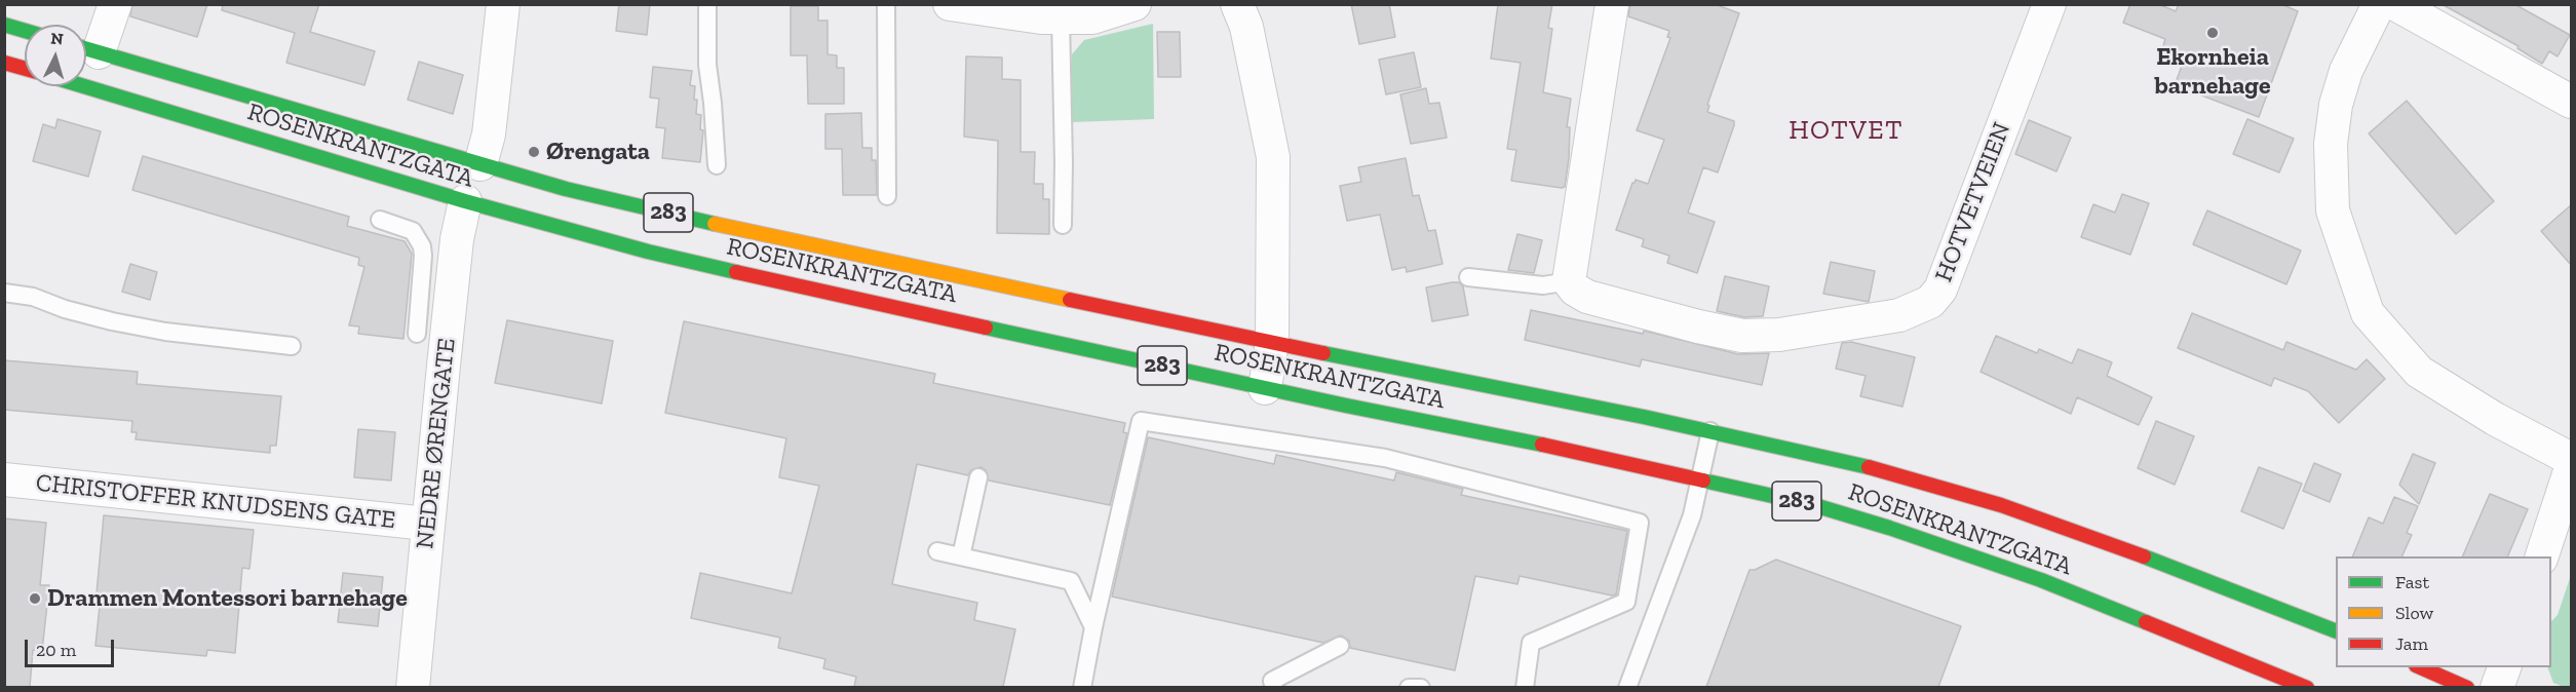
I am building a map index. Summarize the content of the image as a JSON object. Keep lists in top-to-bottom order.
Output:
{
  "streets": {
    "main road": ["ROSENKRANTZGATA", "283"],
    "street": ["HOTVETVEIEN", "NEDRE ØRENGATE", "CHRISTOFFER KNUDSENS GATE"]
  },
  "crossings": [
    ["ROSENKRANTZGATA", "NEDRE ØRENGATE"],
    ["NEDRE ØRENGATE", "CHRISTOFFER KNUDSENS GATE"]
  ],
  "districts": ["HOTVET"],
  "places": ["Ekornheia barnehage", "Ørengata", "Drammen Montessori barnehage"],
  "legend": ["Fast", "Slow", "Jam"],
  "scale_bar": "20 m",
  "north": "top"
}
